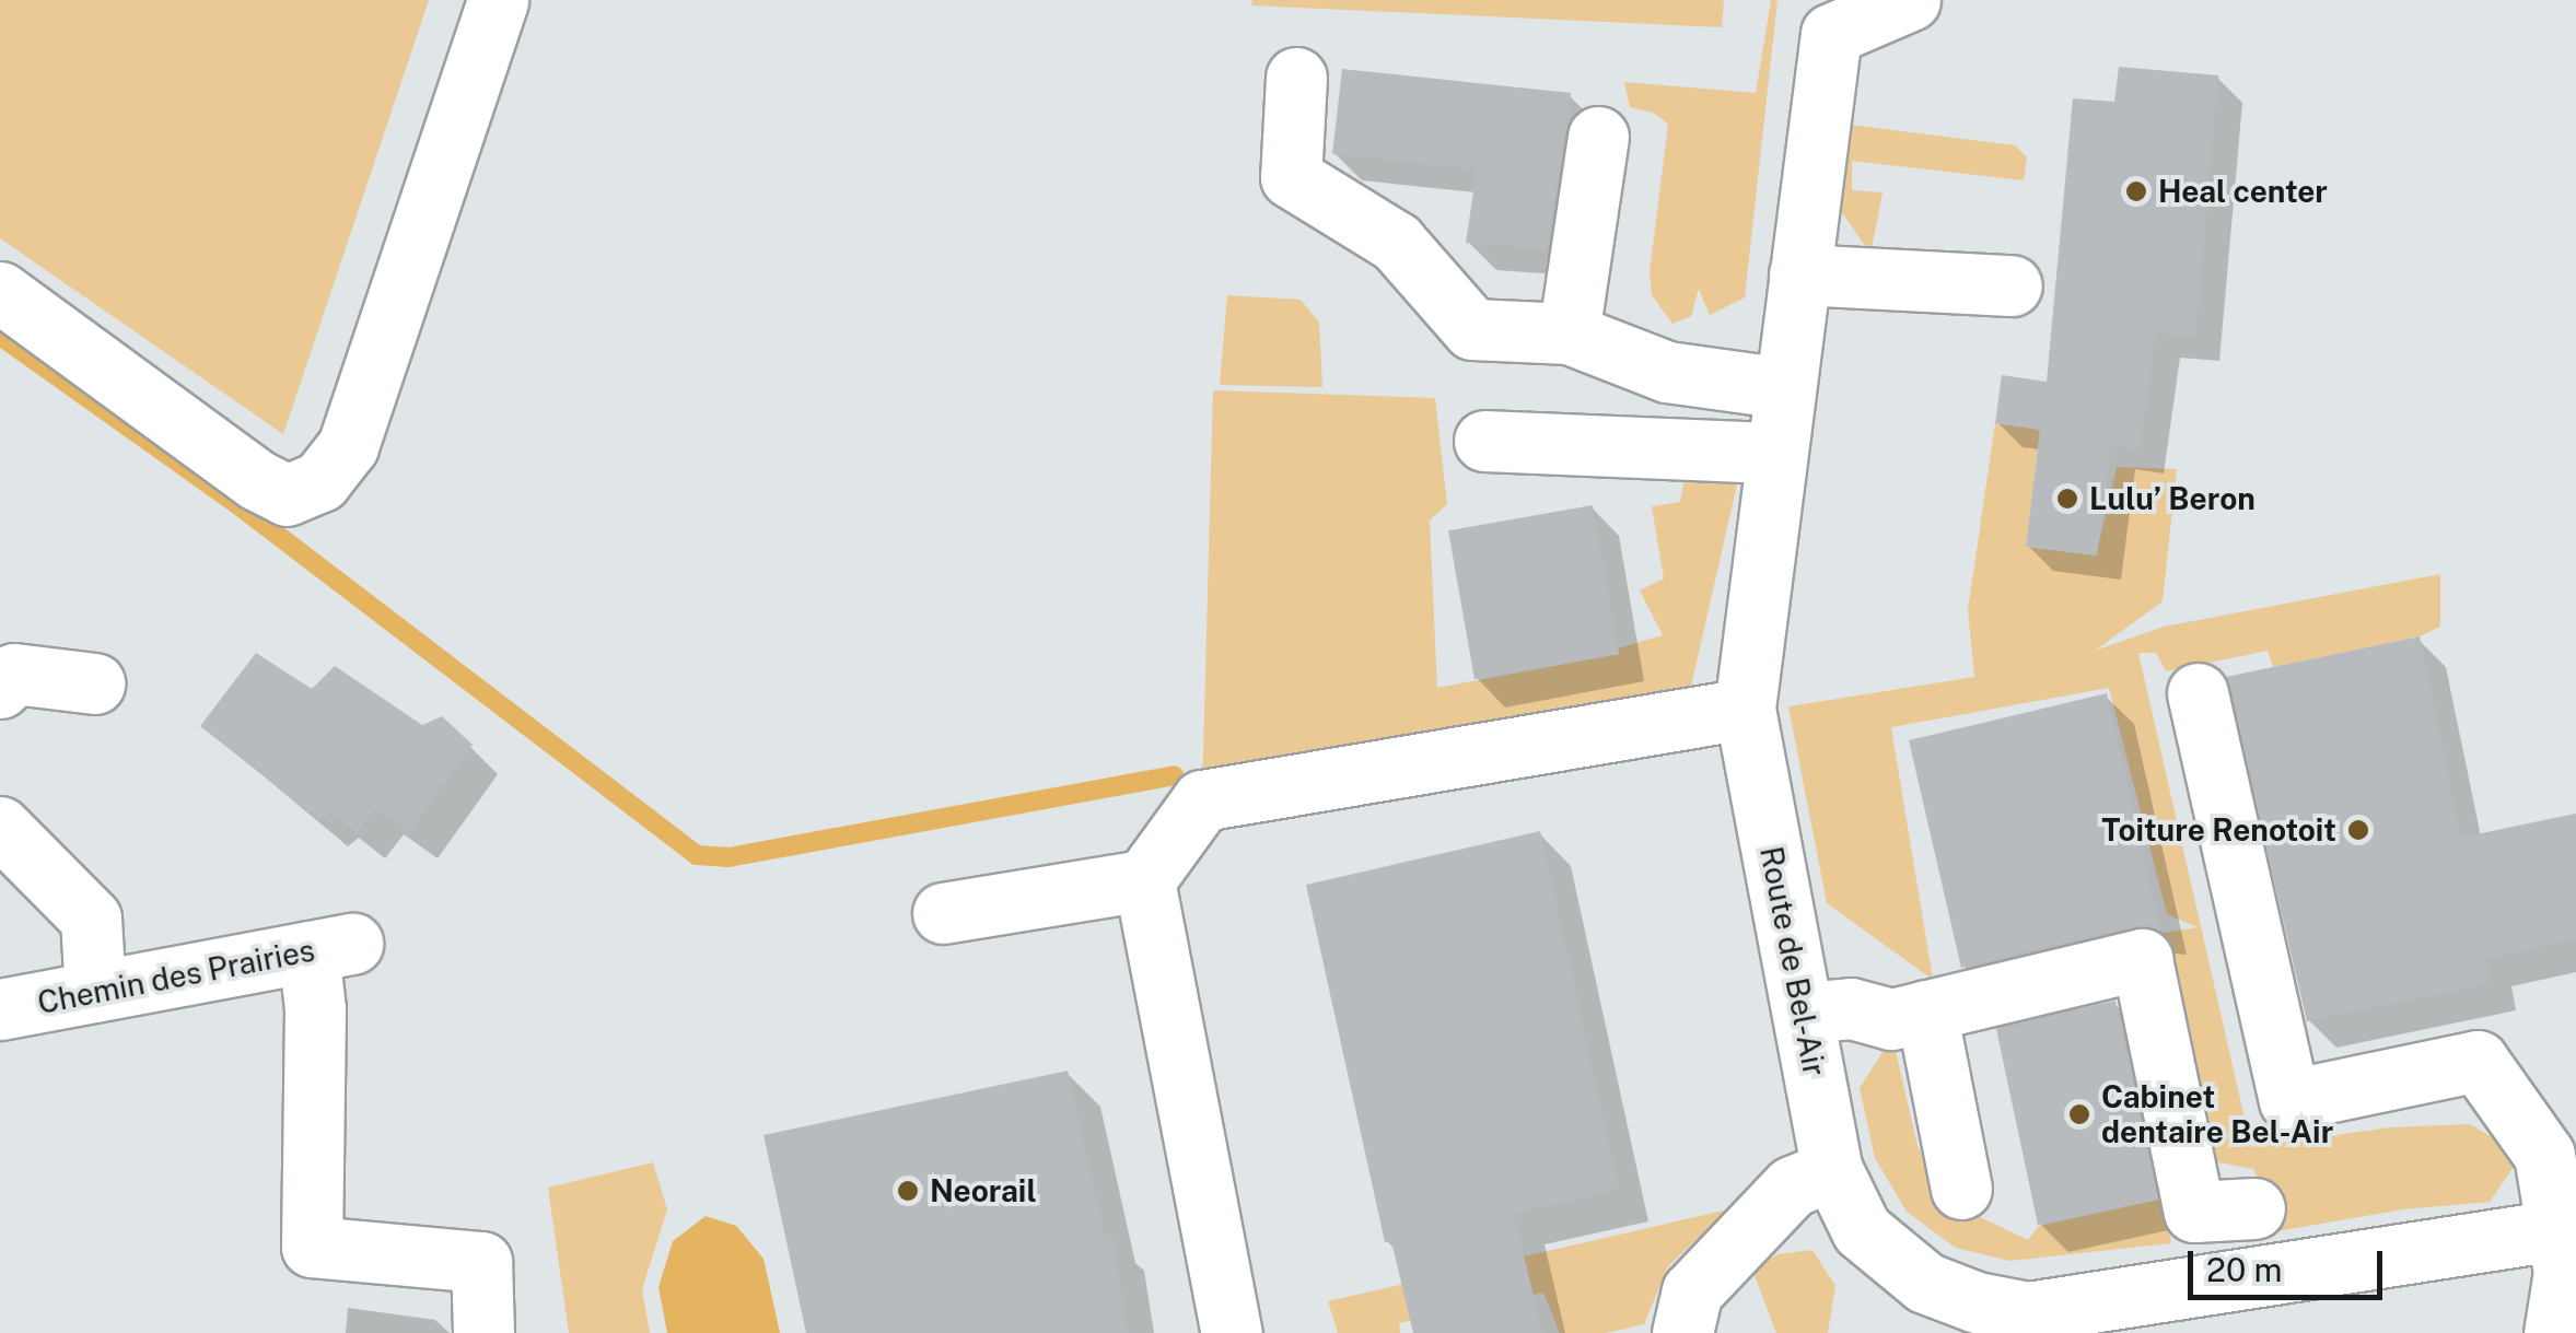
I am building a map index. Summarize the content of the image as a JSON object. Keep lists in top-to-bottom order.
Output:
{
  "streets": {
    "street": ["Route de Bel-Air", "Chemin des Prairies"]
  },
  "places": [
    "Heal center",
    "Lulu’ Beron",
    "Toiture Renotoit",
    "Cabinet dentaire Bel-Air",
    "Neorail"
  ],
  "scale_bar": "20 m"
}
